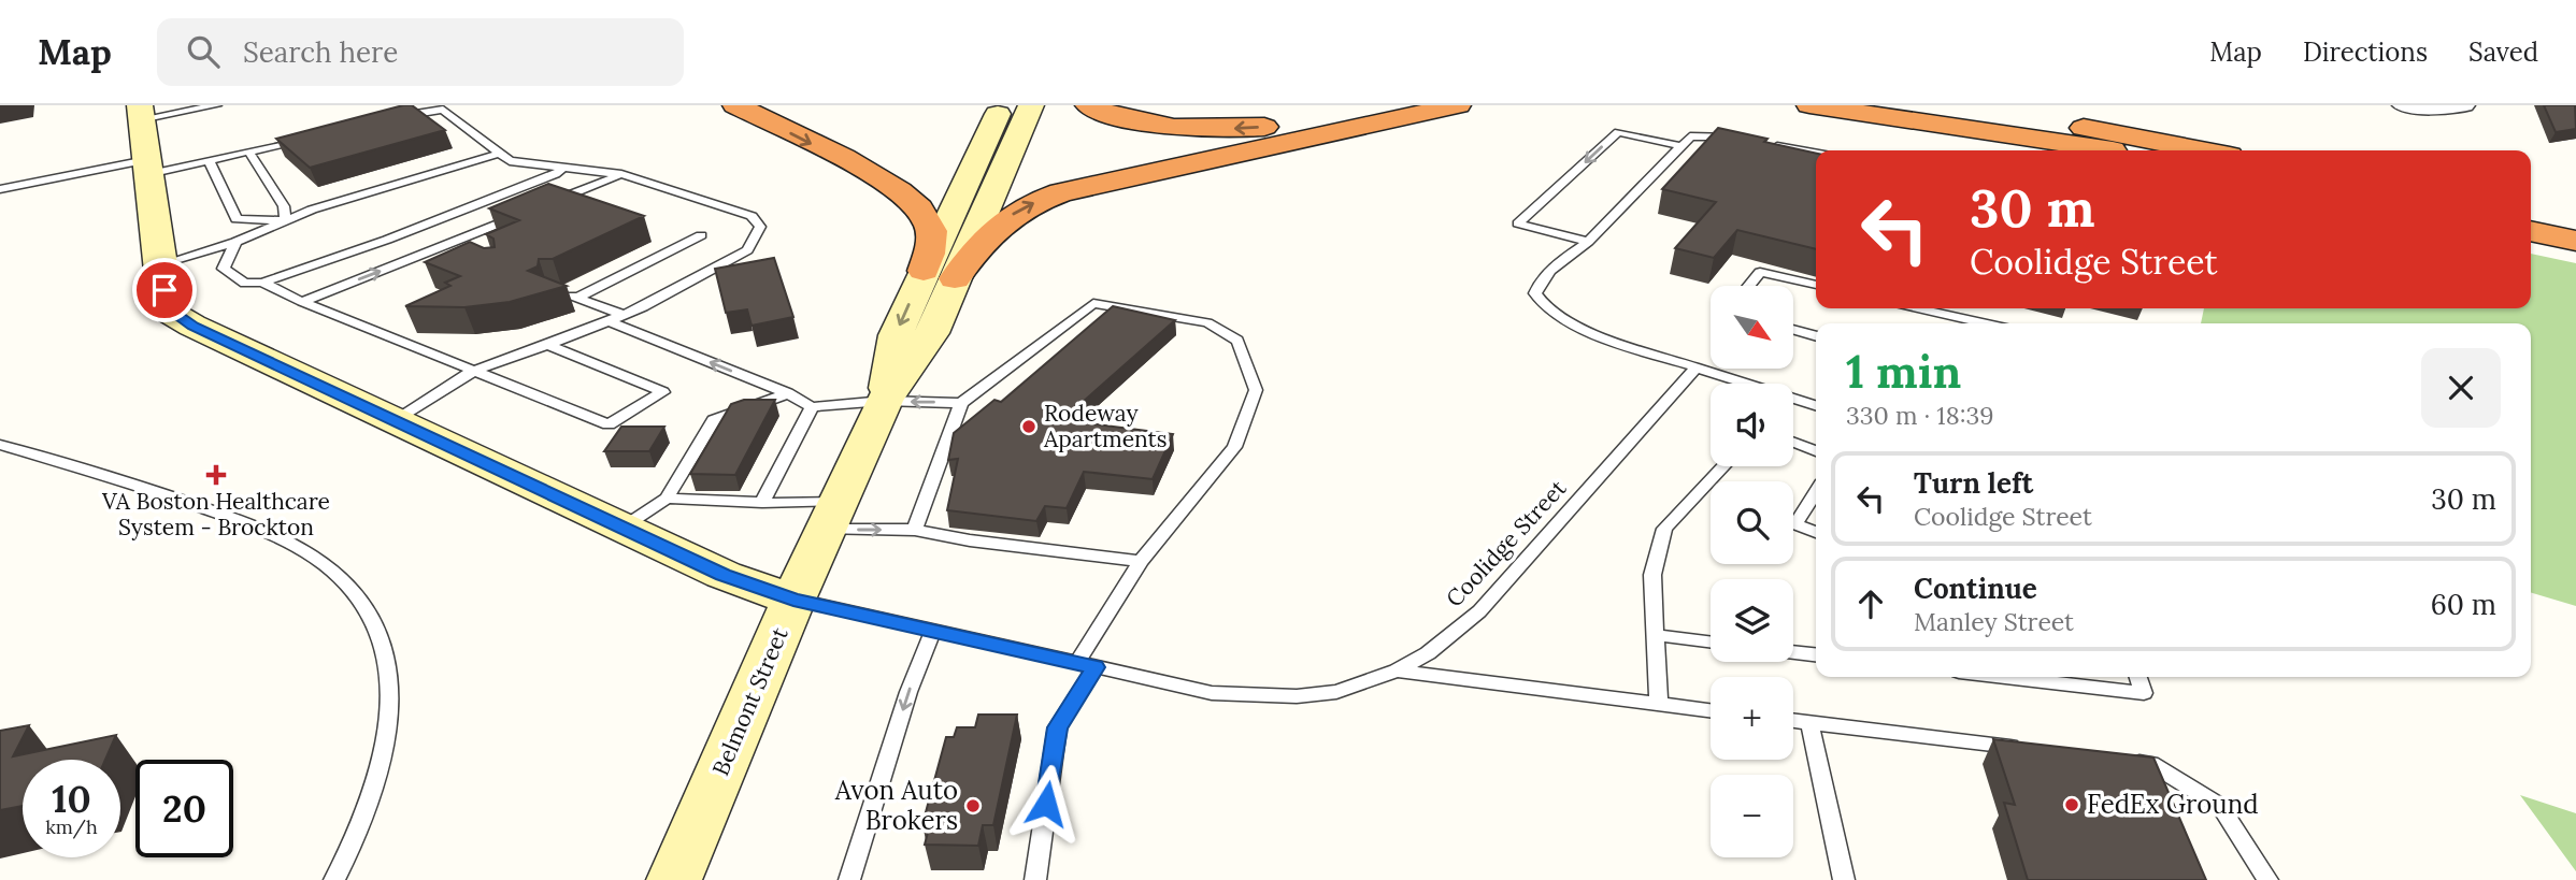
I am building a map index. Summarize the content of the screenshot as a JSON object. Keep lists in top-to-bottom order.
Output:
{
  "streets": {
    "main road": ["Belmont Street"],
    "lane": ["Coolidge Street"]
  },
  "crossings": [
    ["Coolidge Street", "Belmont Street"]
  ],
  "places": {
    "other": ["Rodeway Apartments", "FedEx Ground", "Avon Auto Brokers"],
    "health": ["VA Boston Healthcare System - Brockton"]
  },
  "north": "bottom right",
  "page": {
    "header": "Map",
    "search": "Search here",
    "nav": ["Map", "Directions", "Saved"],
    "turn": ["30 m", "Coolidge Street"],
    "map_buttons": ["+", "−"],
    "heading": ["1 min", "330 m · 18:39"],
    "list": [
      {
        "name": "Turn left",
        "note": "Coolidge Street",
        "value": "30 m"
      },
      {
        "name": "Continue",
        "note": "Manley Street",
        "value": "60 m"
      }
    ],
    "speed": "10 km/h",
    "limit": "20"
  }
}
